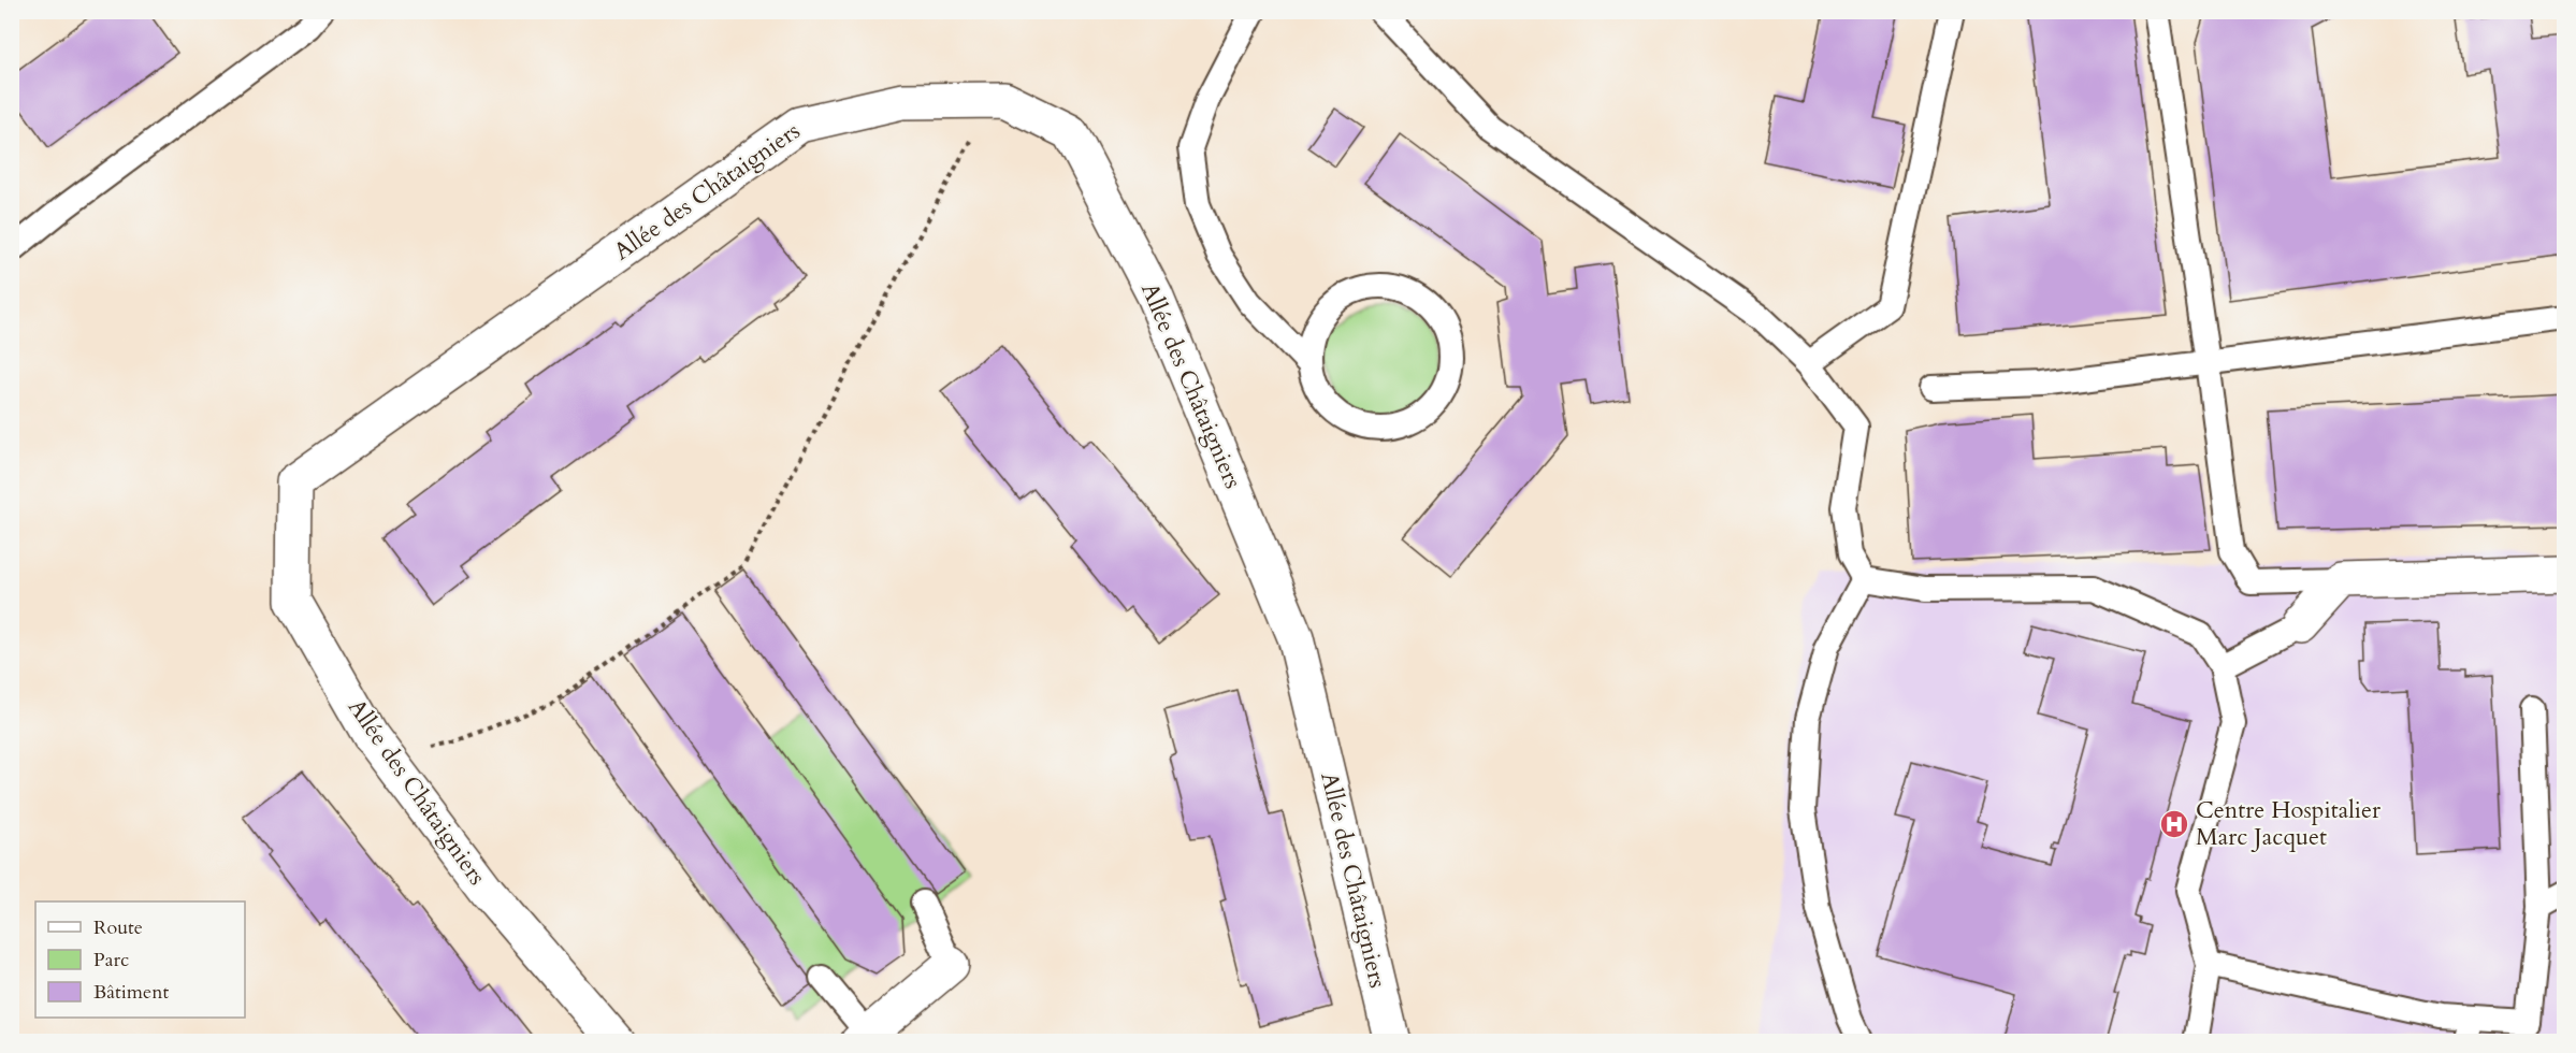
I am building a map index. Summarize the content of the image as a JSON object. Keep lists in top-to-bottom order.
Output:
{
  "streets": {
    "street": ["Allée des Châtaigniers"]
  },
  "places": {
    "hospital": ["Centre Hospitalier Marc Jacquet"]
  },
  "legend": ["Route", "Parc", "Bâtiment"]
}
